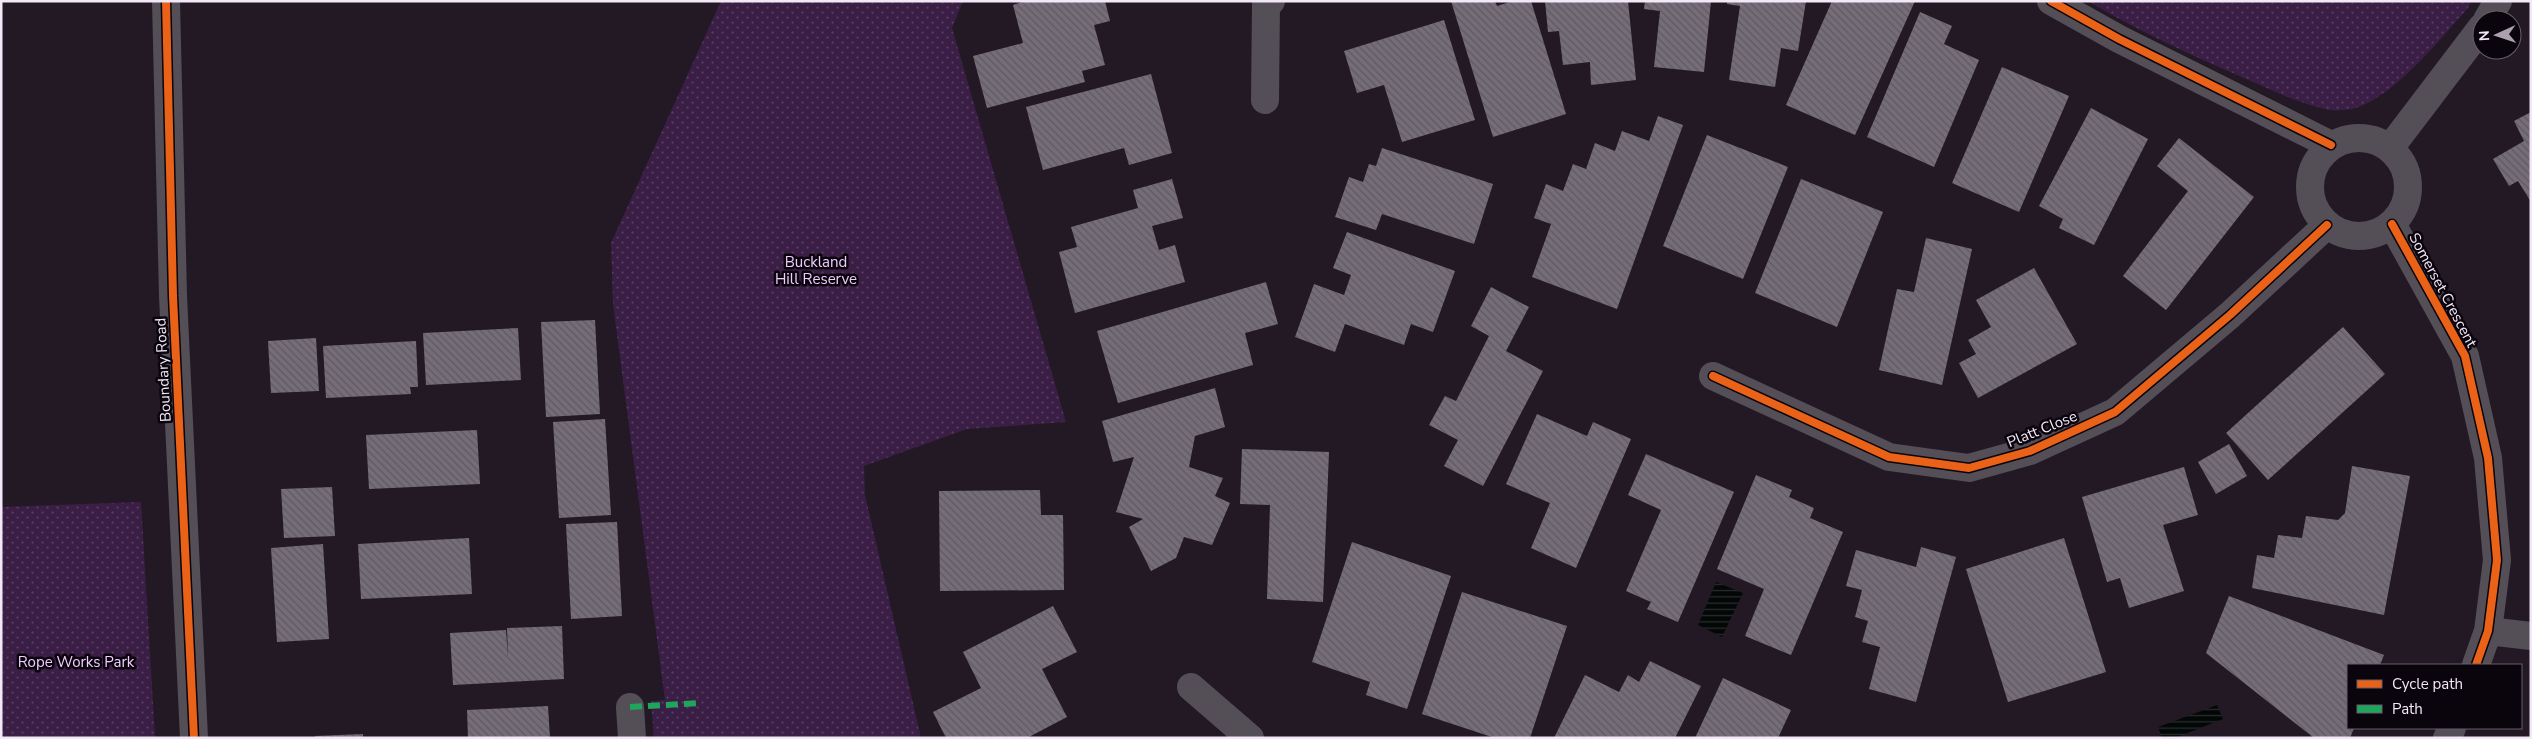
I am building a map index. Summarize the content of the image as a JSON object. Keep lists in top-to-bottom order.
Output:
{
  "streets": {
    "street": ["Somerset Crescent", "Boundary Road", "Platt Close"]
  },
  "crossings": [
    ["Somerset Crescent", "Platt Close"]
  ],
  "parks": ["Buckland Hill Reserve", "Rope Works Park"],
  "legend": ["Cycle path", "Path"],
  "north": "left"
}
